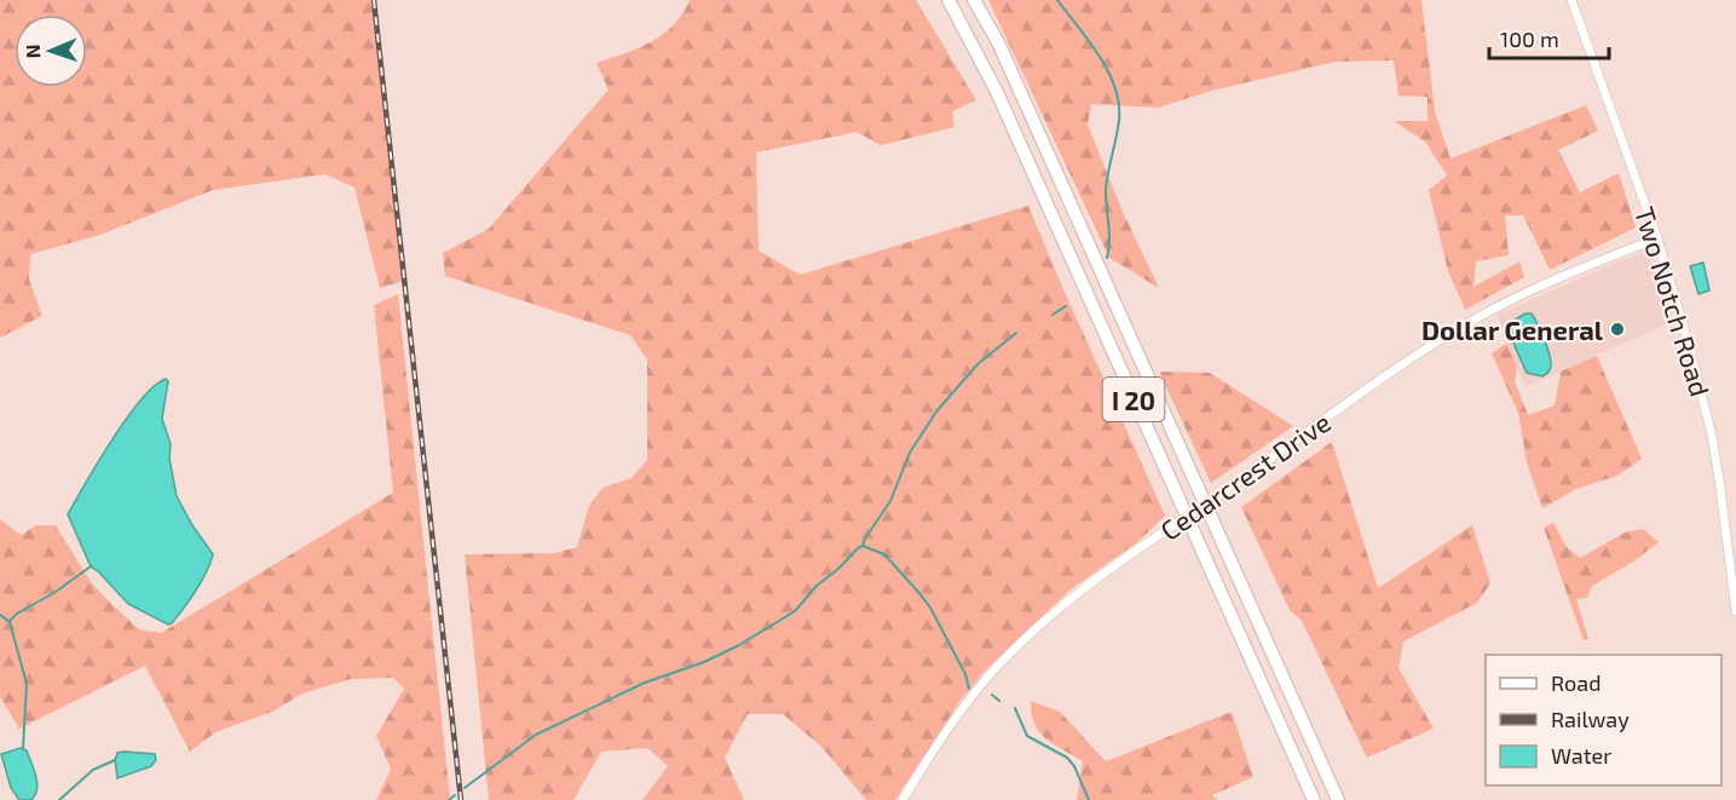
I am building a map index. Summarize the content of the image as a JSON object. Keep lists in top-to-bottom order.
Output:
{
  "streets": {
    "highway": ["I 20"],
    "street": ["Two Notch Road", "Cedarcrest Drive"]
  },
  "crossings": [
    ["Two Notch Road", "Cedarcrest Drive"]
  ],
  "places": ["Dollar General"],
  "legend": ["Road", "Railway", "Water"],
  "scale_bar": "100 m",
  "north": "left"
}
